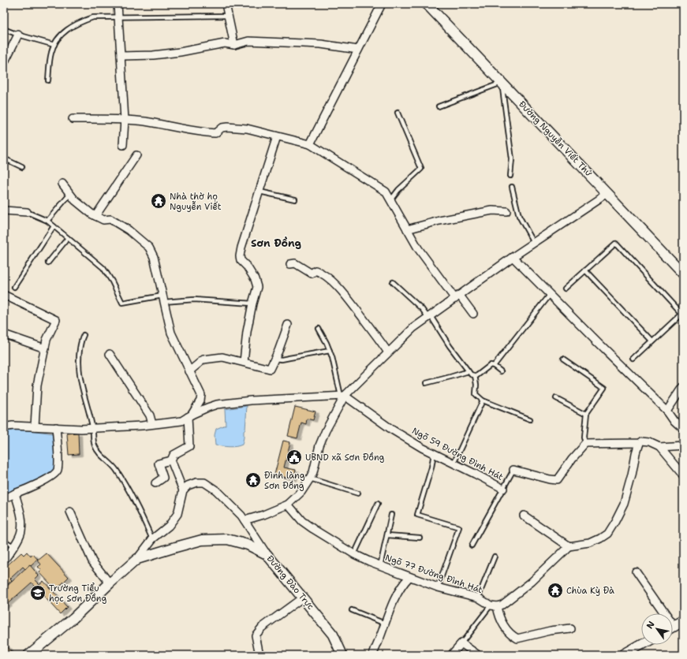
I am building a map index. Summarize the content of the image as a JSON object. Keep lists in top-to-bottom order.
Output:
{
  "streets": {
    "street": [
      "Đường Nguyễn Viết Thứ",
      "Ngõ 59 Đường Đình Hát",
      "Ngõ 77 Đường Đình Hát",
      "Đường Đào Trực"
    ]
  },
  "districts": ["Sơn Đồng"],
  "places": {
    "temple": ["Nhà thờ họ Nguyễn Viết", "Đình làng Sơn Đồng", "Chùa Kỳ Đà"],
    "public building": ["UBND xã Sơn Đồng"],
    "school or university": ["Trường Tiểu học Sơn Đồng"]
  },
  "north": "top left"
}
